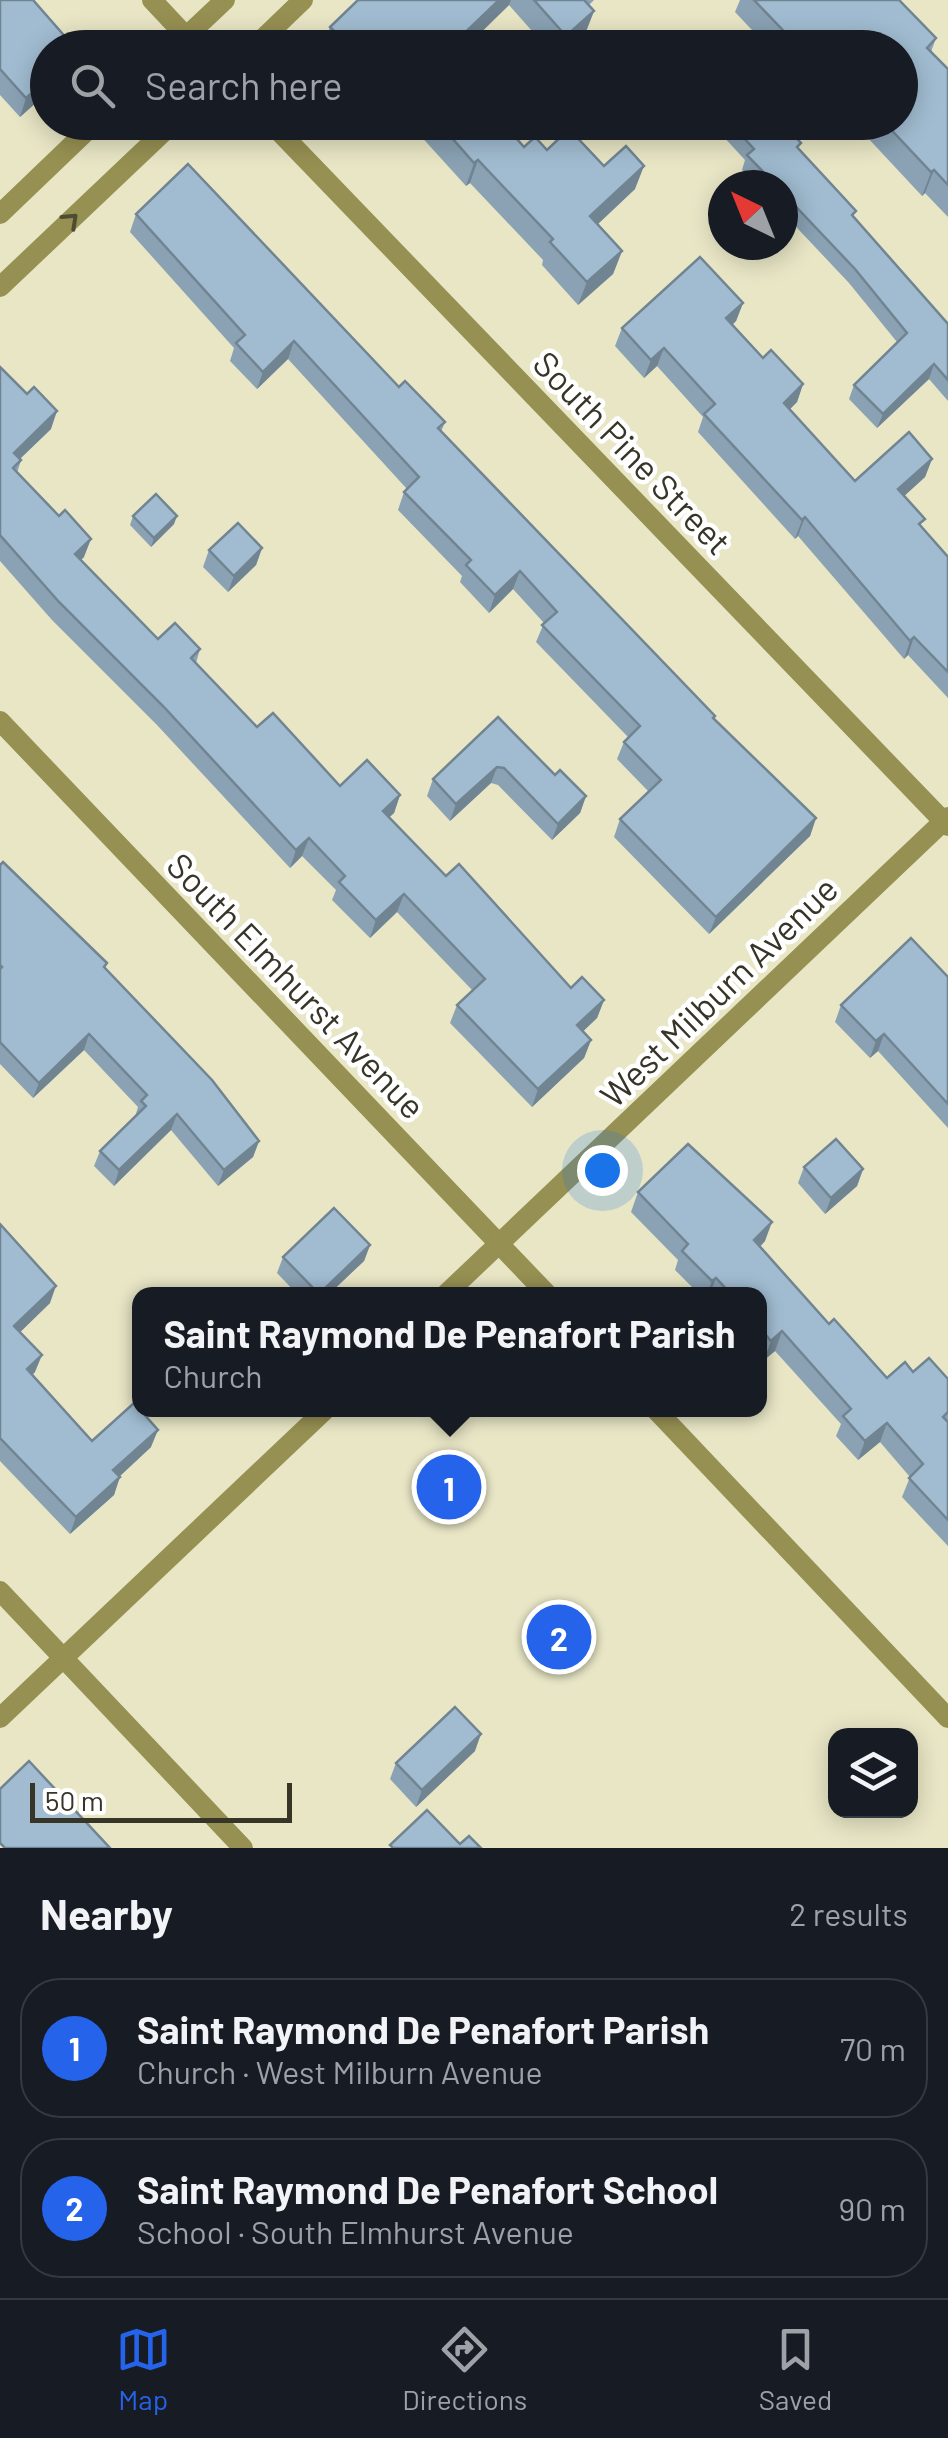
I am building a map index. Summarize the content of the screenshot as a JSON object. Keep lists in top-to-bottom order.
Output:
{
  "streets": {
    "street": ["South Pine Street", "South Elmhurst Avenue", "West Milburn Avenue"]
  },
  "crossings": [
    ["South Pine Street", "West Milburn Avenue"],
    ["South Elmhurst Avenue", "West Milburn Avenue"]
  ],
  "scale_bar": "50 m",
  "north": "top left",
  "page": {
    "search": "Search here",
    "popup": ["Saint Raymond De Penafort Parish", "Church"],
    "pins": ["1", "2"],
    "scale": "50 m",
    "heading": ["Nearby", "2 results"],
    "list": [
      {
        "mark": "1",
        "name": "Saint Raymond De Penafort Parish",
        "note": "Church · West Milburn Avenue",
        "value": "70 m"
      },
      {
        "mark": "2",
        "name": "Saint Raymond De Penafort School",
        "note": "School · South Elmhurst Avenue",
        "value": "90 m"
      }
    ],
    "nav": ["Map", "Directions", "Saved"]
  }
}
